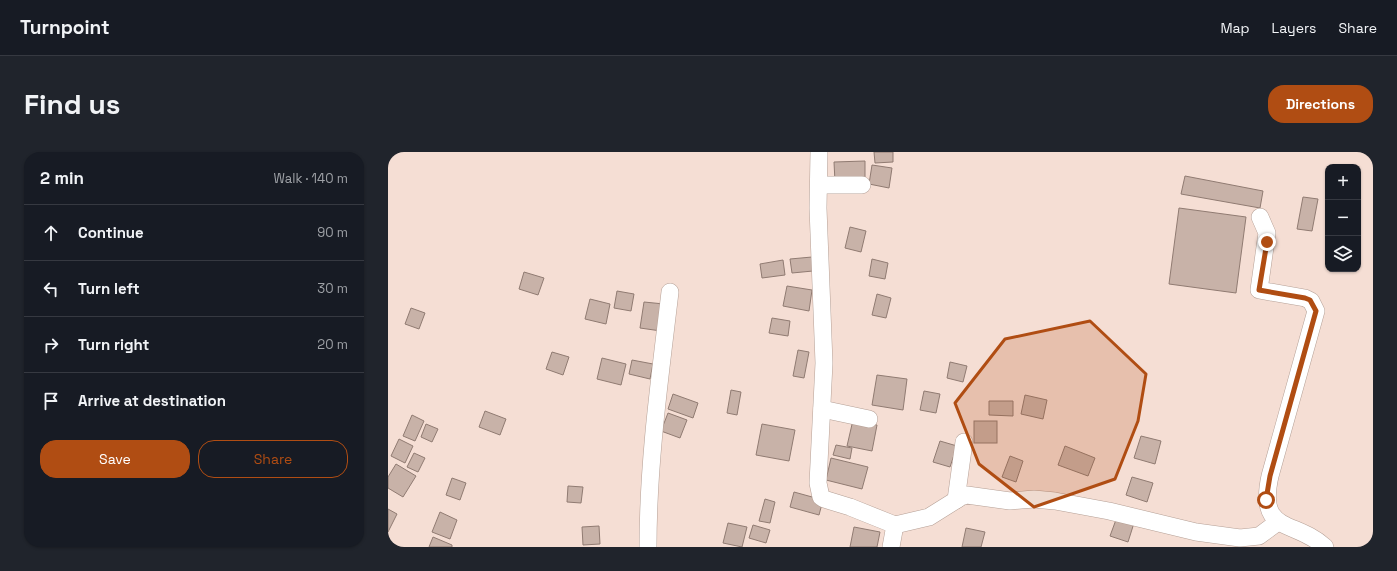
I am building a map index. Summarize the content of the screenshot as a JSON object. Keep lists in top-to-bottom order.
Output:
{
  "page": {
    "header": "Turnpoint",
    "nav": ["Map", "Layers", "Share"],
    "buttons": [
      "Directions",
      ["Save", "Share"]
    ],
    "title": "Find us",
    "heading": ["2 min", "Walk · 140 m"],
    "map_buttons": ["+", "−"],
    "list": [
      ["Continue", "90 m"],
      ["Turn left", "30 m"],
      ["Turn right", "20 m"],
      "Arrive at destination"
    ]
  }
}
